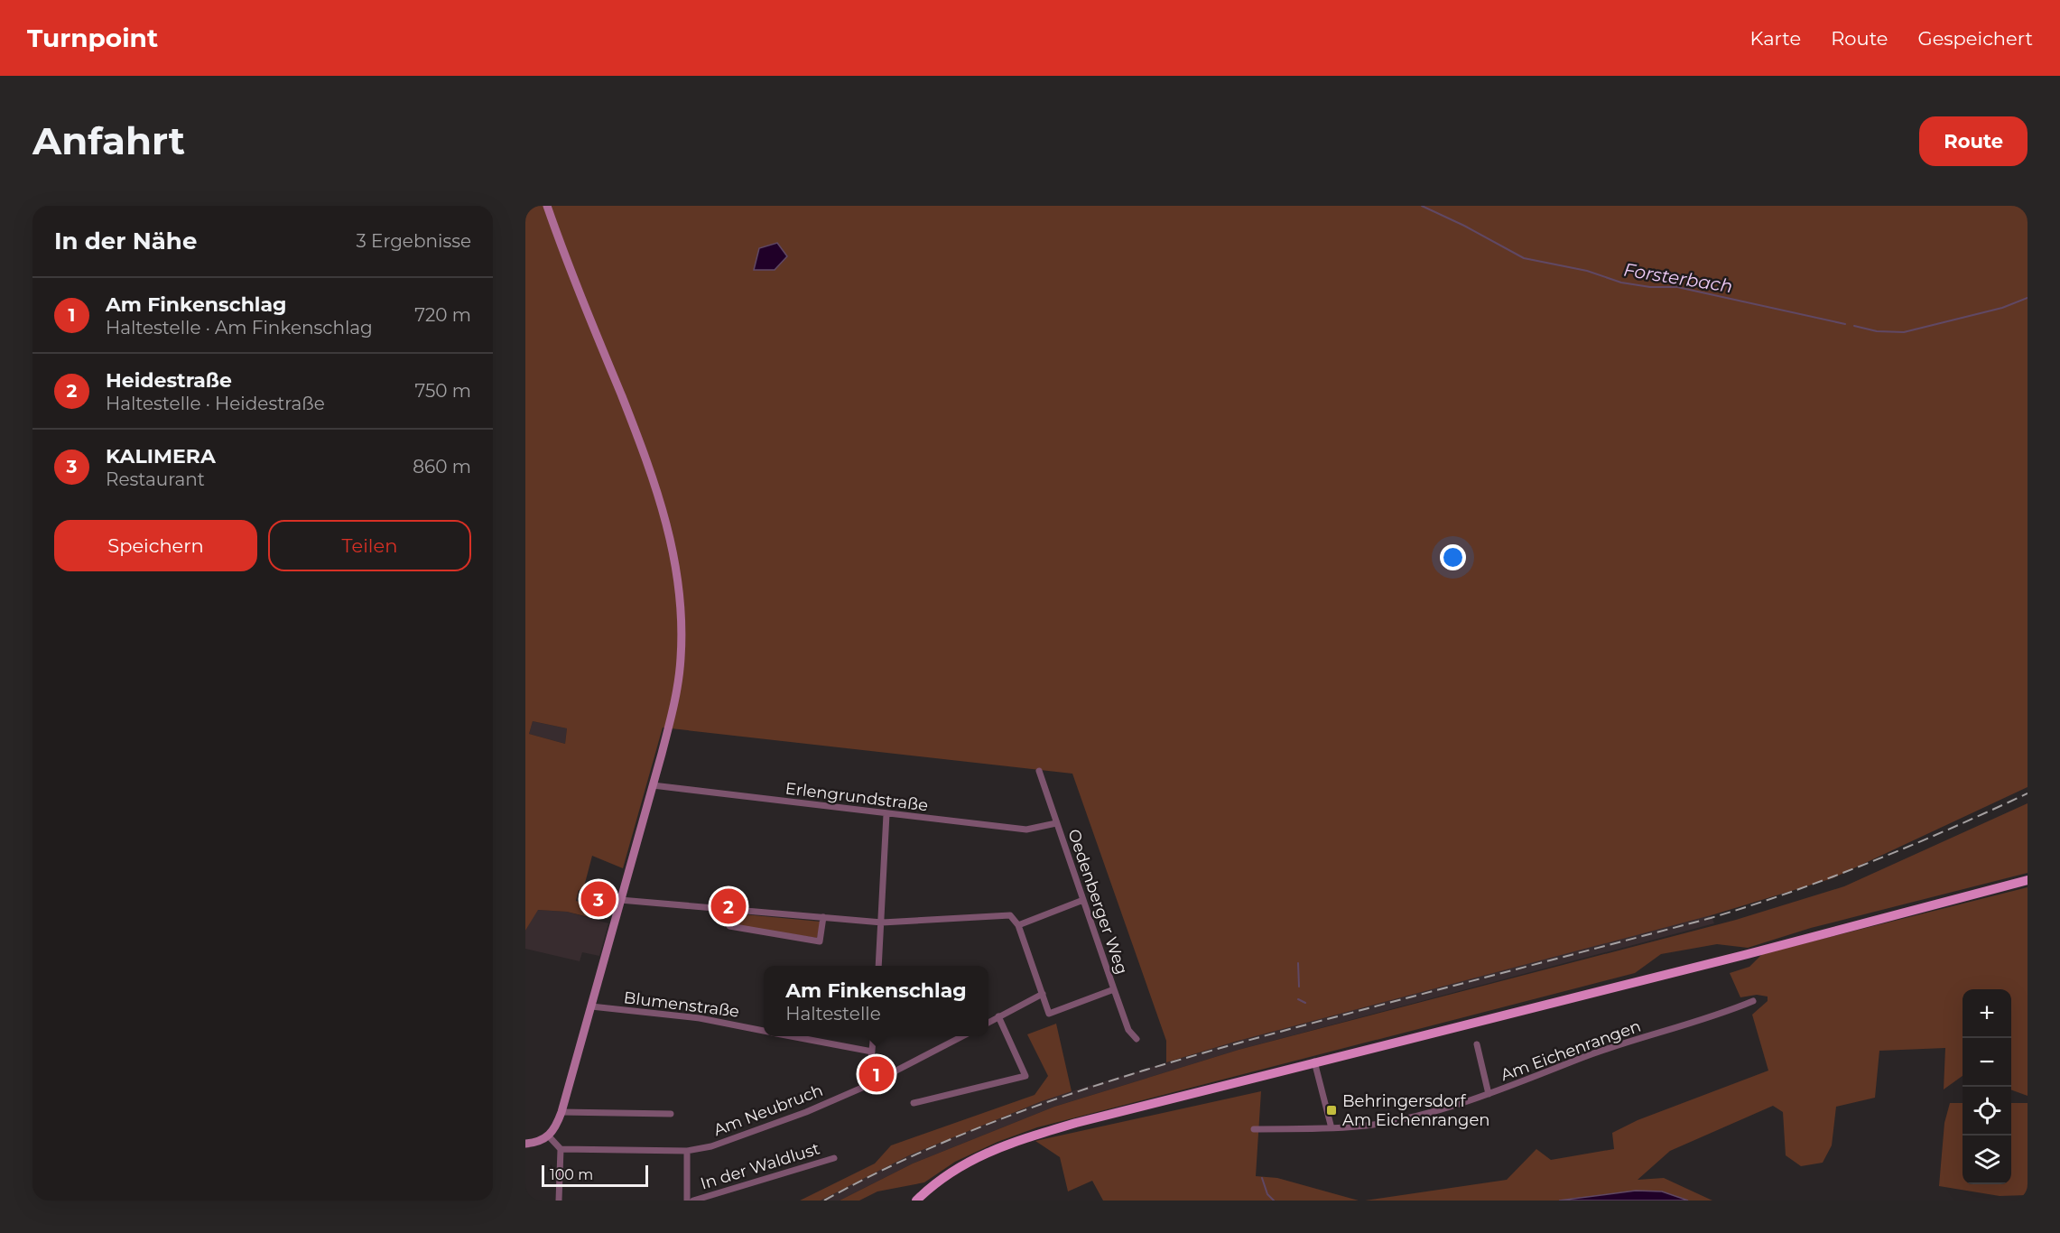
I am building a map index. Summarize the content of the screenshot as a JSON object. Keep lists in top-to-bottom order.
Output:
{
  "streets": {
    "street": [
      "Erlengrundstraße",
      "Oedenberger Weg",
      "Blumenstraße",
      "Am Eichenrangen",
      "Am Neubruch",
      "In der Waldlust"
    ]
  },
  "crossings": [
    ["Erlengrundstraße", "Oedenberger Weg"],
    ["Am Neubruch", "In der Waldlust"]
  ],
  "water": ["Forsterbach"],
  "places": {
    "transit": ["Behringersdorf Am Eichenrangen"]
  },
  "scale_bar": "100 m",
  "page": {
    "header": "Turnpoint",
    "nav": ["Karte", "Route", "Gespeichert"],
    "buttons": [
      "Route",
      ["Speichern", "Teilen"]
    ],
    "title": "Anfahrt",
    "heading": ["In der Nähe", "3 Ergebnisse"],
    "list": [
      {
        "mark": "1",
        "name": "Am Finkenschlag",
        "note": "Haltestelle · Am Finkenschlag",
        "value": "720 m"
      },
      {
        "mark": "2",
        "name": "Heidestraße",
        "note": "Haltestelle · Heidestraße",
        "value": "750 m"
      },
      {
        "mark": "3",
        "name": "KALIMERA",
        "note": "Restaurant",
        "value": "860 m"
      }
    ],
    "pins": ["3", "2", "1"],
    "popup": ["Am Finkenschlag", "Haltestelle"],
    "map_buttons": ["+", "−"],
    "scale": "100 m"
  }
}
